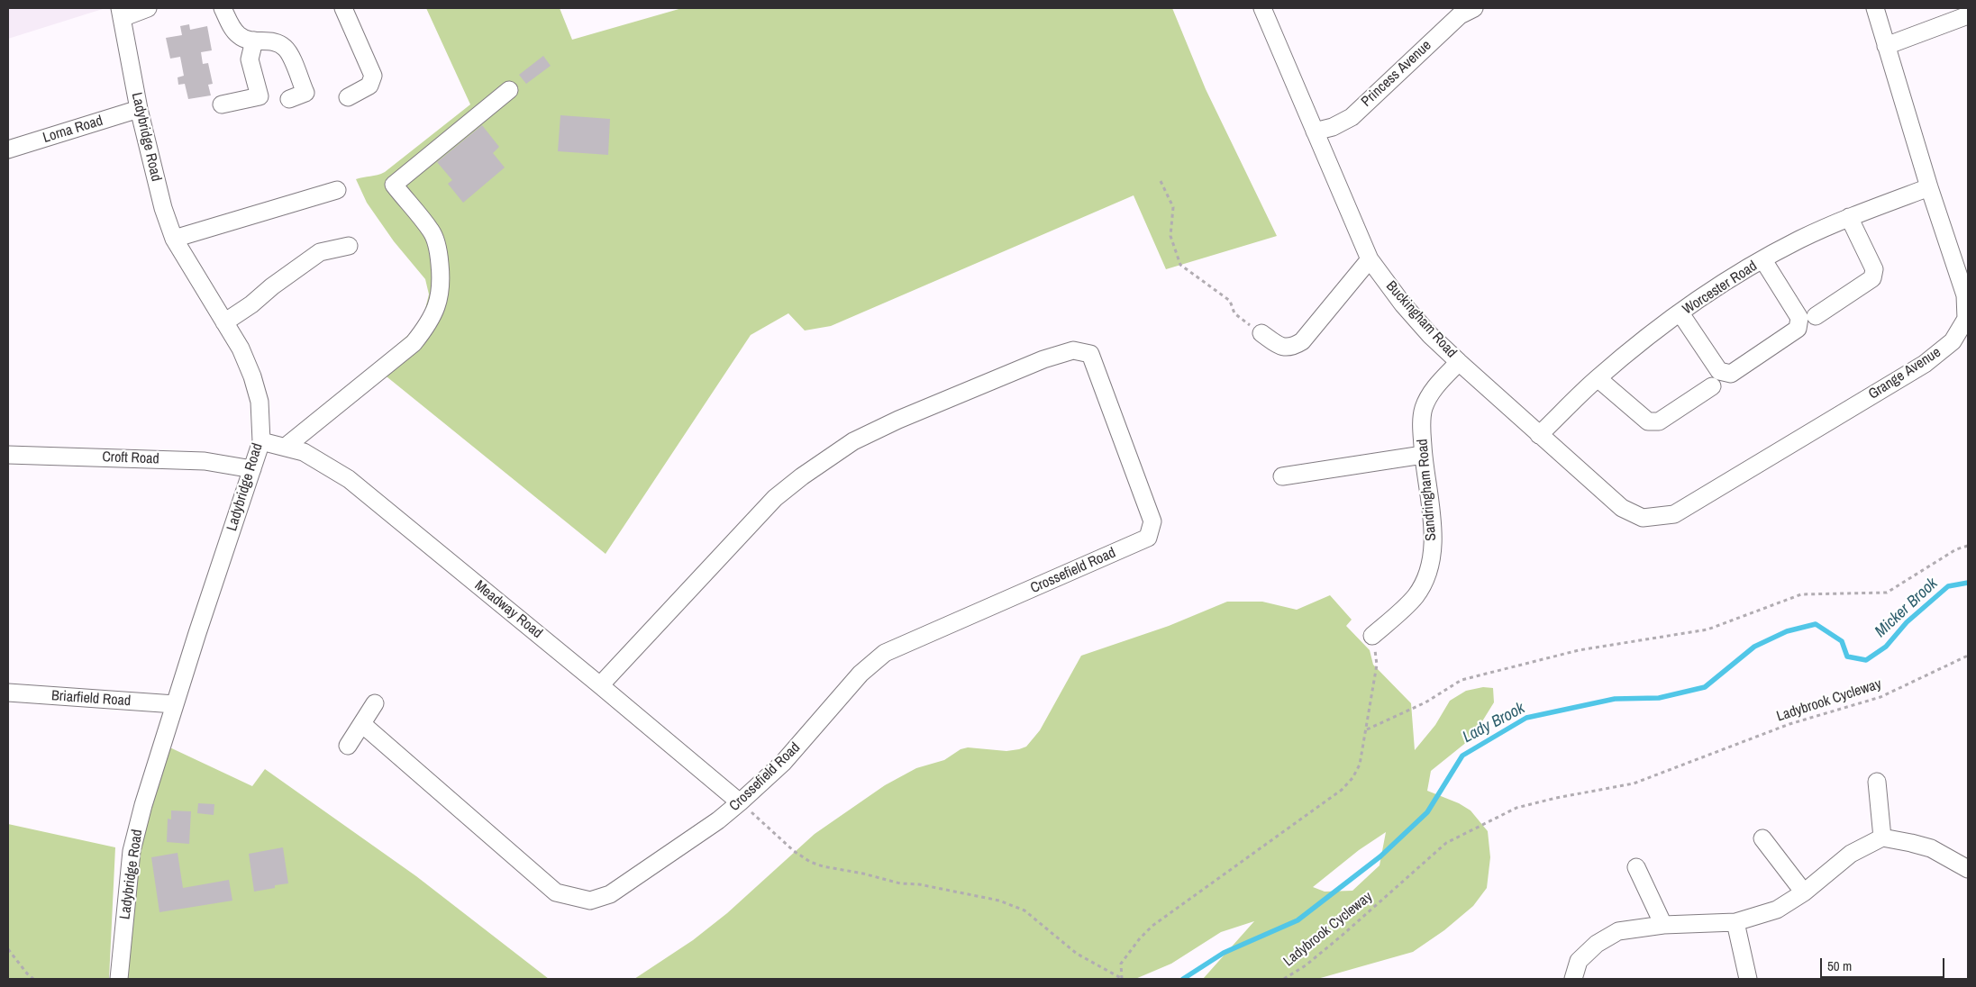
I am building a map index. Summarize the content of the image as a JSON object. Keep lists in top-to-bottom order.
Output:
{
  "streets": {
    "street": [
      "Princess Avenue",
      "Lorna Road",
      "Ladybridge Road",
      "Worcester Road",
      "Buckingham Road",
      "Grange Avenue",
      "Croft Road",
      "Sandringham Road",
      "Crossefield Road",
      "Meadway Road",
      "Briarfield Road"
    ],
    "path": ["Ladybrook Cycleway"]
  },
  "crossings": [
    ["Princess Avenue", "Buckingham Road"],
    ["Lorna Road", "Ladybridge Road"],
    ["Ladybridge Road", "Croft Road"],
    ["Ladybridge Road", "Meadway Road"],
    ["Ladybridge Road", "Briarfield Road"],
    ["Worcester Road", "Buckingham Road"],
    ["Worcester Road", "Grange Avenue"],
    ["Buckingham Road", "Grange Avenue"],
    ["Buckingham Road", "Sandringham Road"],
    ["Crossefield Road", "Meadway Road"]
  ],
  "water": ["Micker Brook", "Lady Brook"],
  "scale_bar": "50 m"
}
